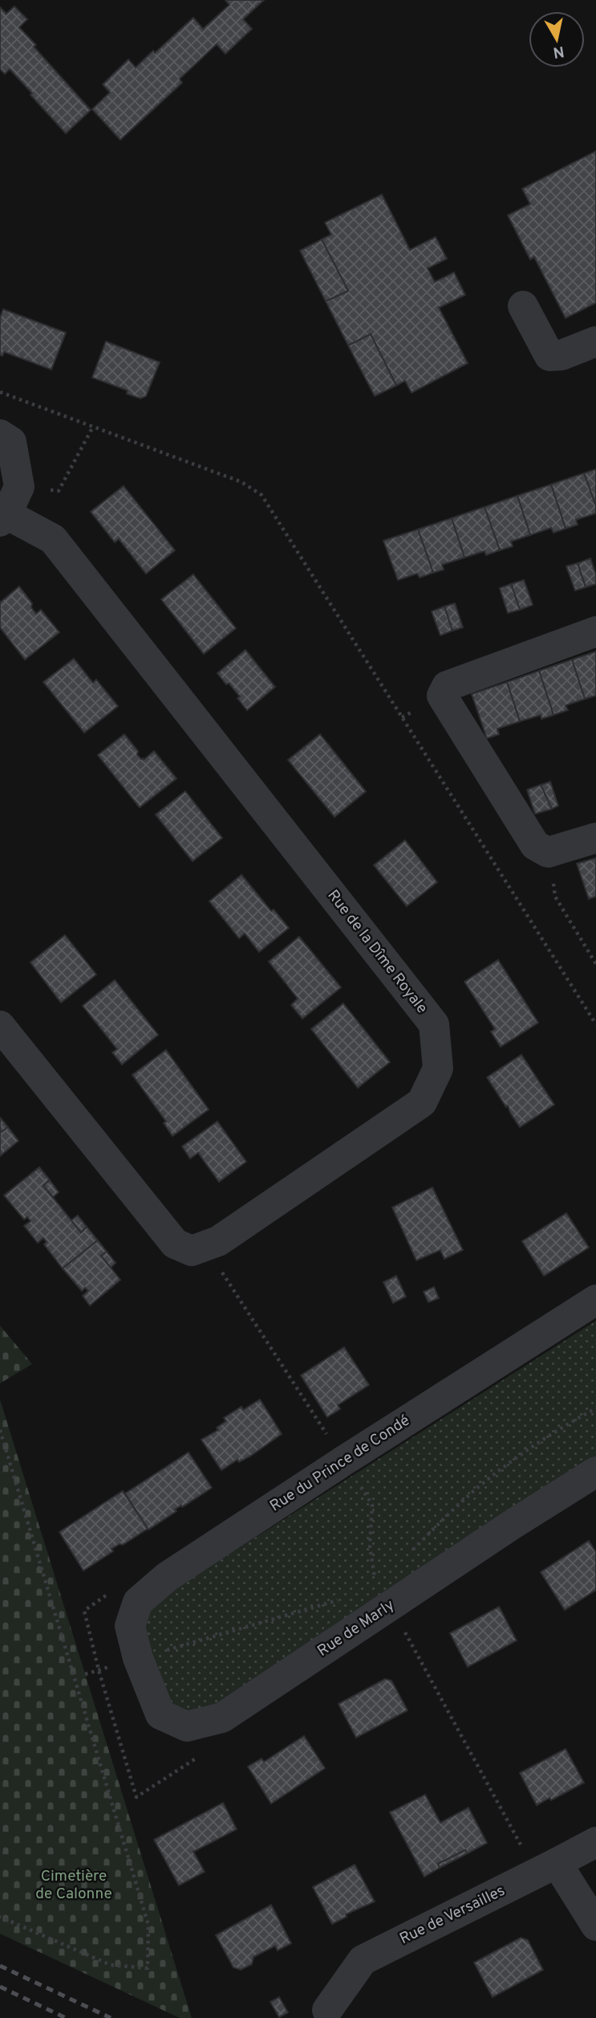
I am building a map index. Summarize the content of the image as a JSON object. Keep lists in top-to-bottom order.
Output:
{
  "streets": {
    "street": [
      "Rue de la Dîme Royale",
      "Rue du Prince de Condé",
      "Rue de Marly",
      "Rue de Versailles"
    ]
  },
  "crossings": [
    ["Rue du Prince de Condé", "Rue de Marly"]
  ],
  "parks": ["Cimetière de Calonne"],
  "north": "bottom"
}
